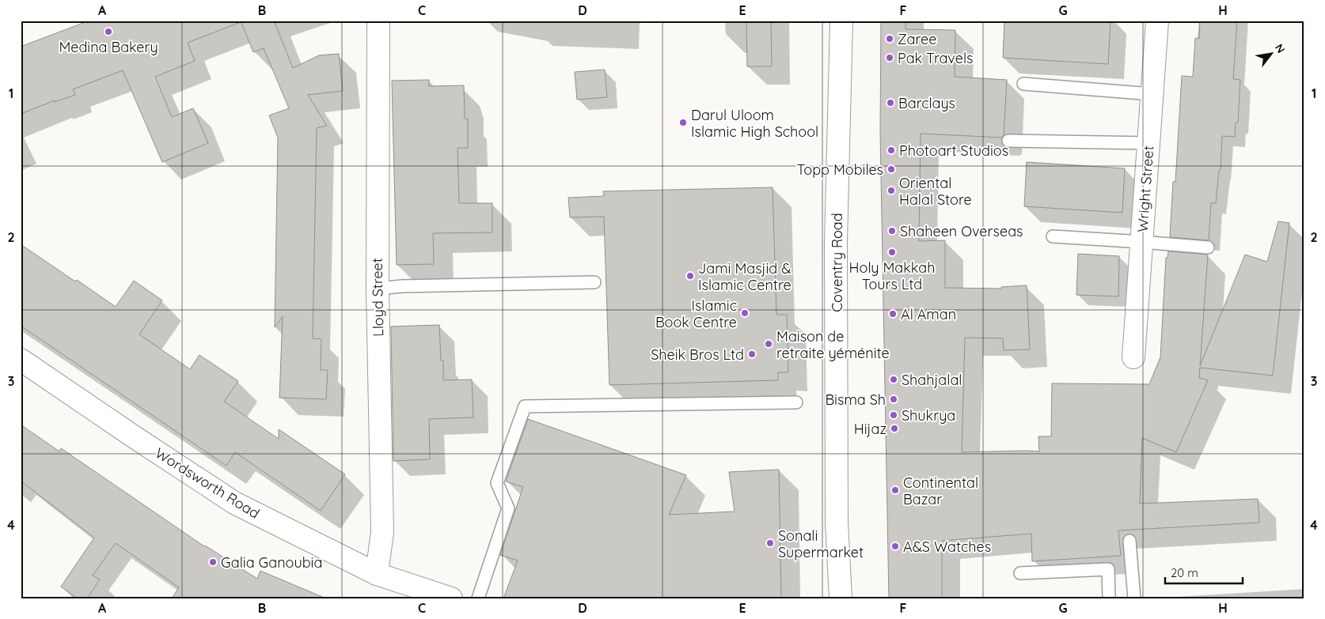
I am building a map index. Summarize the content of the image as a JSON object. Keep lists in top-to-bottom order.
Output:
{
  "streets": {
    "street": [
      "Wright Street",
      "Coventry Road",
      "Lloyd Street",
      "Wordsworth Road"
    ]
  },
  "crossings": [
    ["Lloyd Street", "Wordsworth Road"]
  ],
  "places": [
    "Medina Bakery",
    "Zaree",
    "Pak Travels",
    "Barclays",
    "Darul Uloom Islamic High School",
    "Photoart Studios",
    "Topp Mobiles",
    "Oriental Halal Store",
    "Shaheen Overseas",
    "Holy Makkah Tours Ltd",
    "Jami Masjid & Islamic Centre",
    "Islamic Book Centre",
    "Al Aman",
    "Maison de retraite yéménite",
    "Sheik Bros Ltd",
    "Shahjalal",
    "Bisma Sh",
    "Shukrya",
    "Hijaz",
    "Continental Bazar",
    "Sonali Supermarket",
    "A&S Watches",
    "Galia Ganoubia"
  ],
  "scale_bar": "20 m",
  "north": "top right",
  "grid": {
    "columns": [
      "A",
      "B",
      "C",
      "D",
      "E",
      "F",
      "G",
      "H"
    ],
    "rows": [
      "1",
      "2",
      "3",
      "4"
    ]
  }
}
